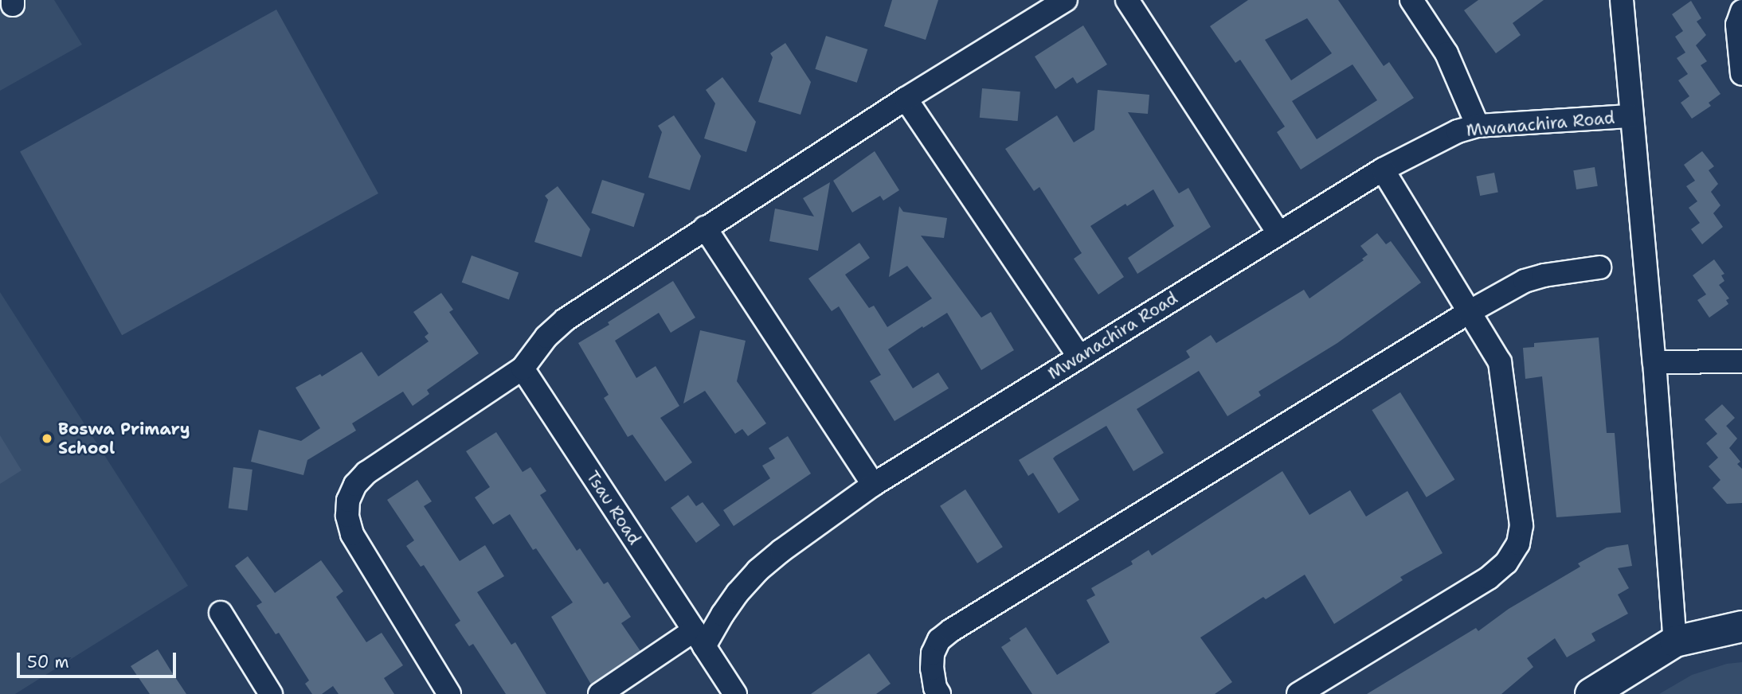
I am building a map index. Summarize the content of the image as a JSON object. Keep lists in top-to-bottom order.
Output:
{
  "streets": {
    "street": ["Mwanachira Road", "Tsau Road"]
  },
  "crossings": [
    ["Mwanachira Road", "Tsau Road"]
  ],
  "places": ["Boswa Primary School"],
  "scale_bar": "50 m"
}
